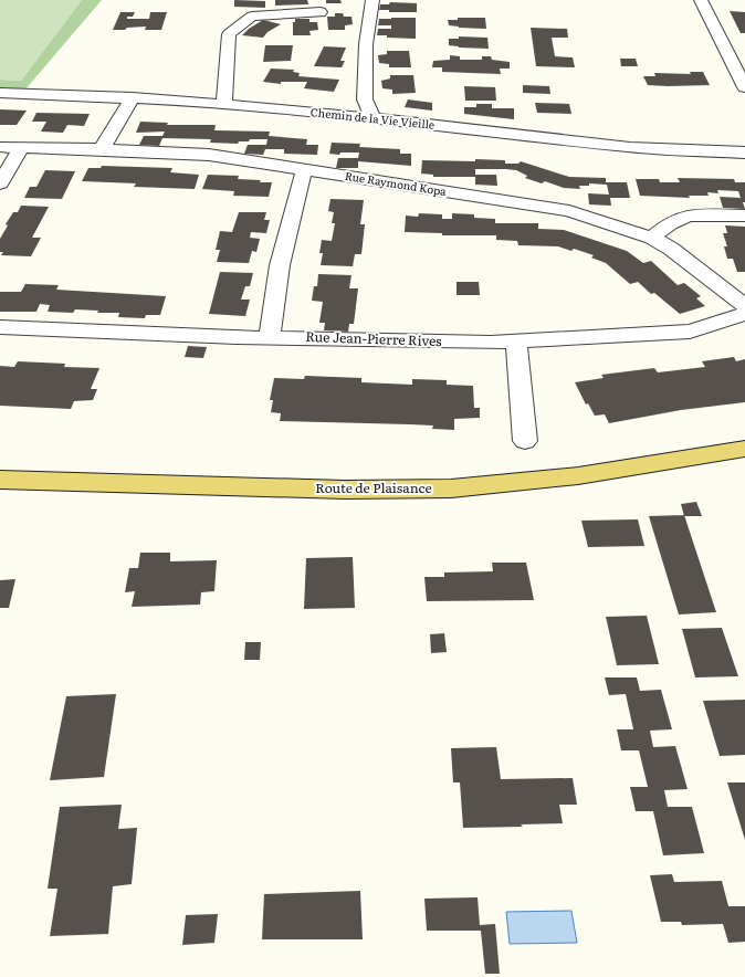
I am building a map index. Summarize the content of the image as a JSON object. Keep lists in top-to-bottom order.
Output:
{
  "streets": {
    "main road": ["Route de Plaisance"],
    "street": ["Chemin de la Vie Vieille", "Rue Raymond Kopa", "Rue Jean-Pierre Rives"]
  }
}
